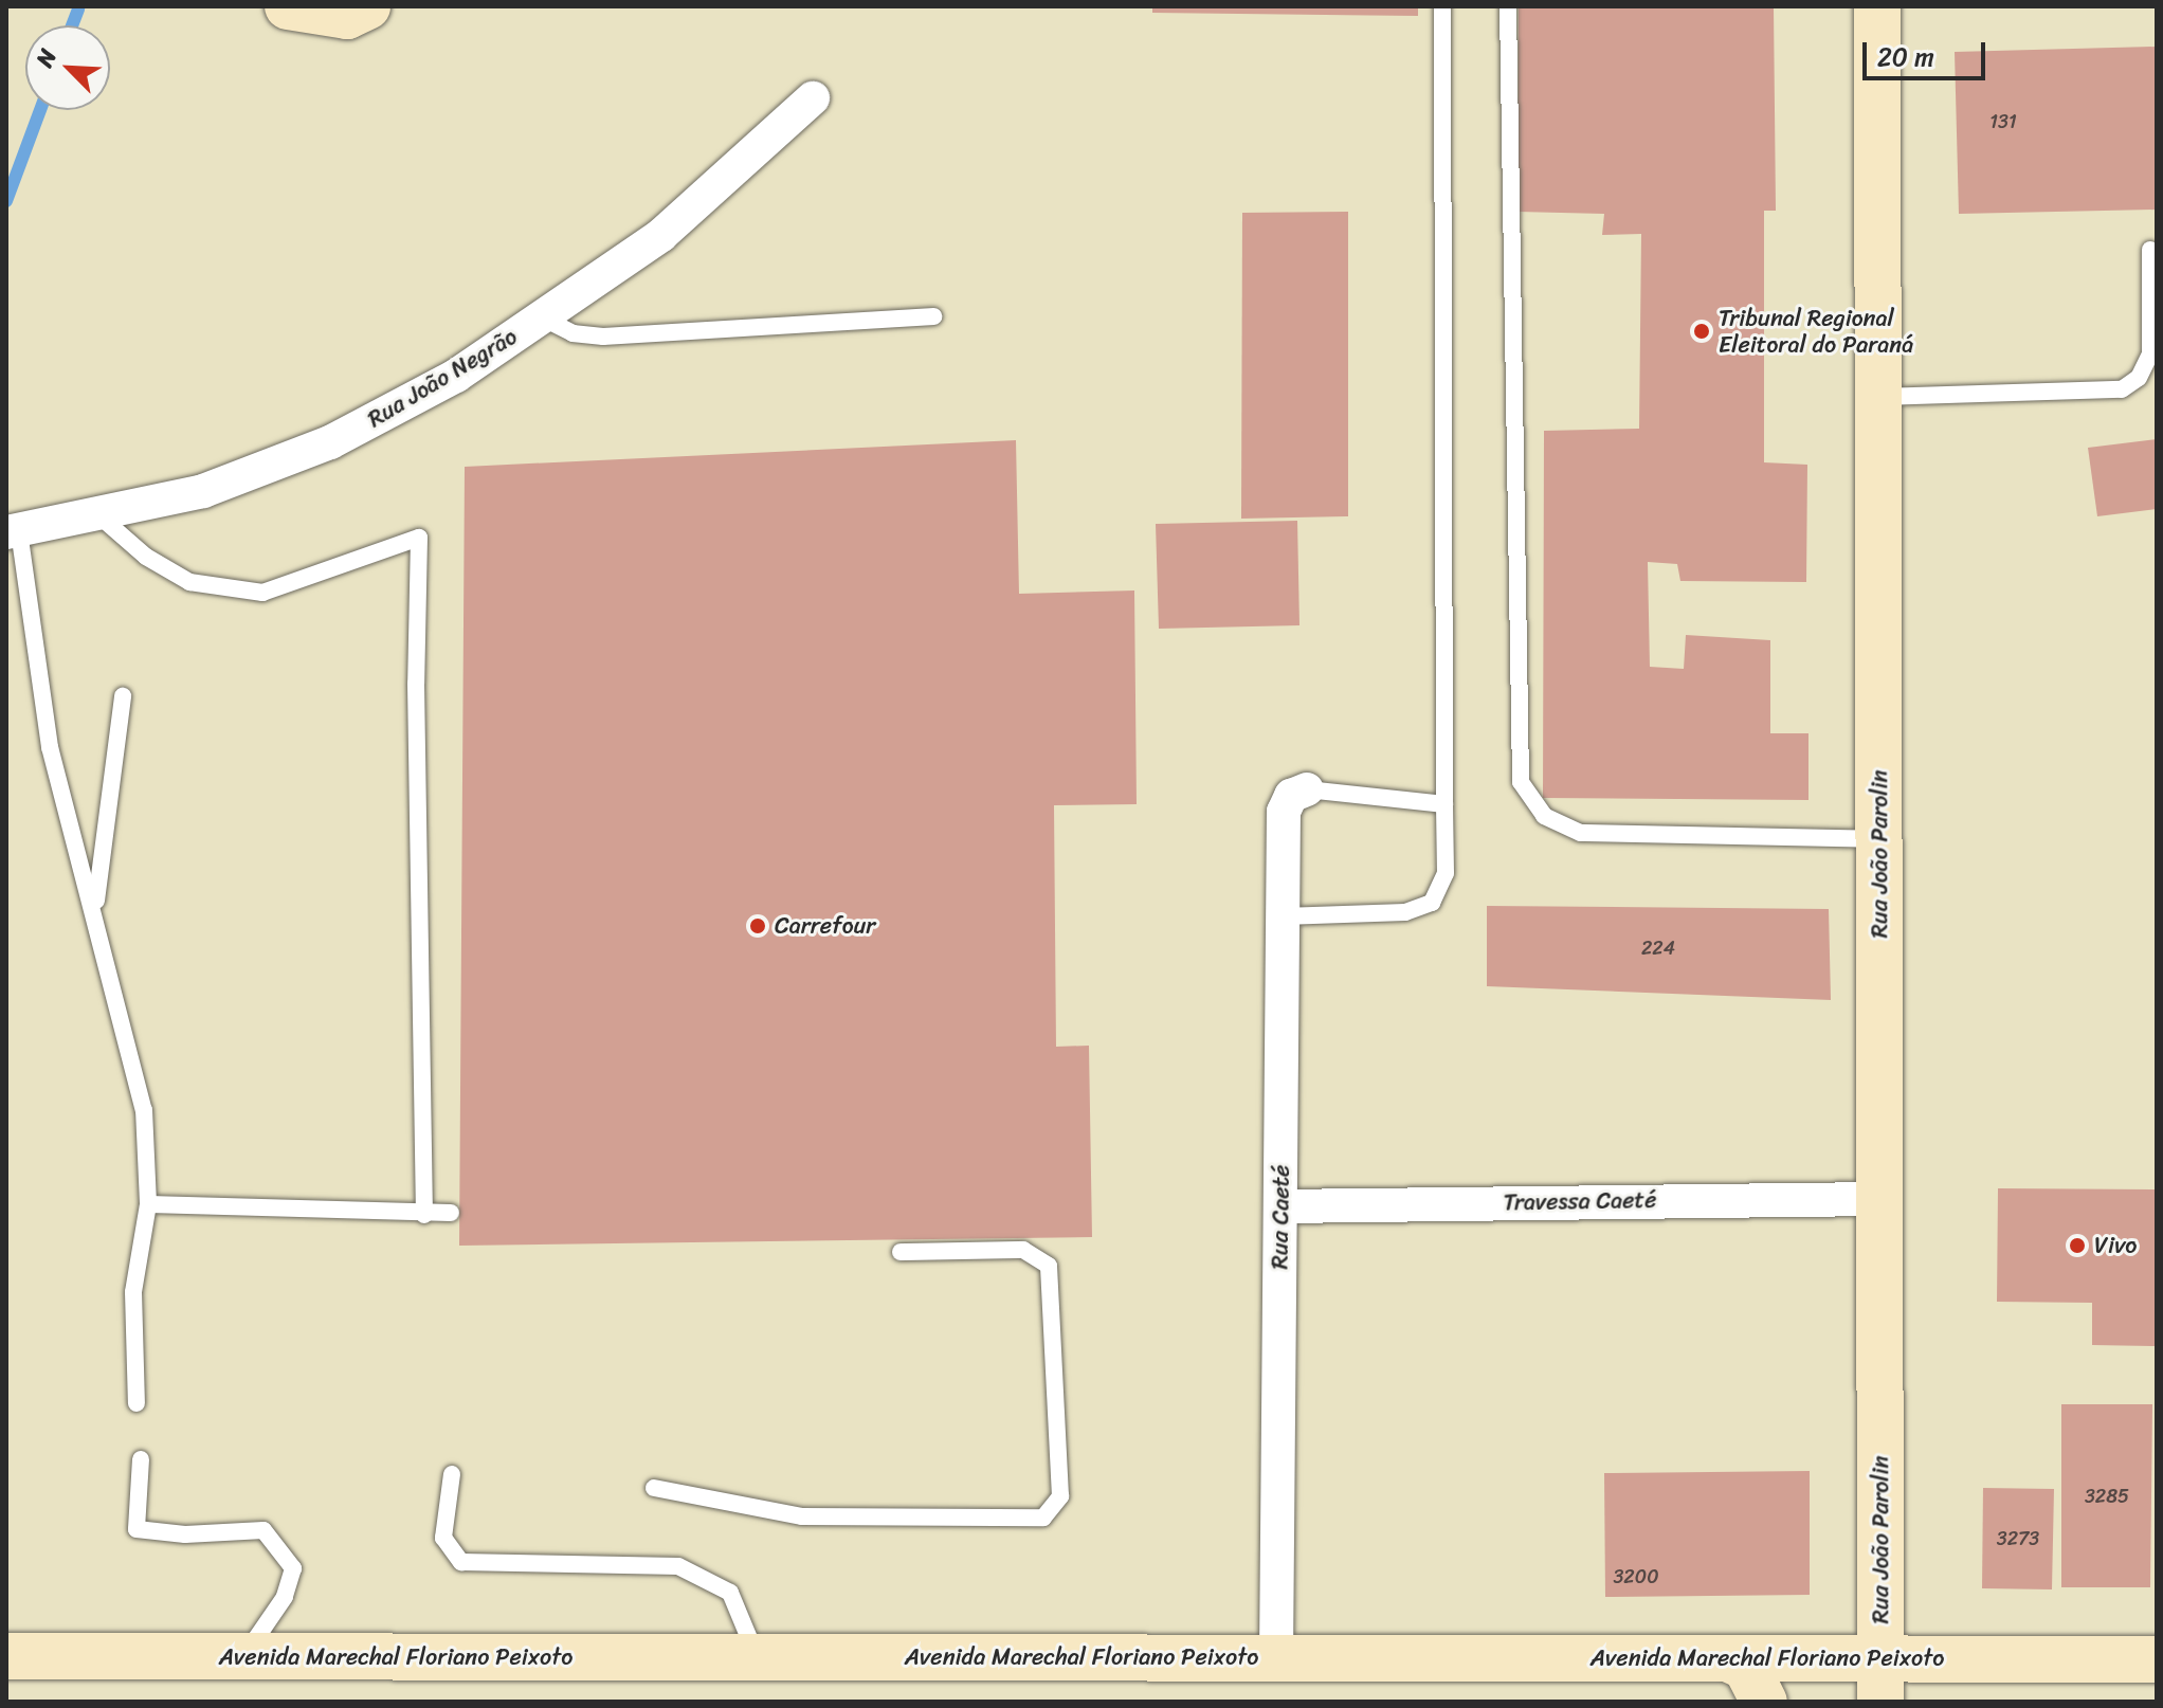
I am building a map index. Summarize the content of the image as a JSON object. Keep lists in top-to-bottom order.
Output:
{
  "streets": {
    "street": [
      "Rua João Negrão",
      "Rua João Parolin",
      "Travessa Caeté",
      "Rua Caeté",
      "Avenida Marechal Floriano Peixoto"
    ]
  },
  "crossings": [
    ["Rua João Parolin", "Travessa Caeté"],
    ["Rua João Parolin", "Avenida Marechal Floriano Peixoto"],
    ["Travessa Caeté", "Rua Caeté"],
    ["Rua Caeté", "Avenida Marechal Floriano Peixoto"]
  ],
  "places": ["Tribunal Regional Eleitoral do Paraná", "Carrefour", "Vivo"],
  "house_numbers": [
    "131",
    "224",
    "3285",
    "3273",
    "3200"
  ],
  "scale_bar": "20 m",
  "north": "top left"
}
